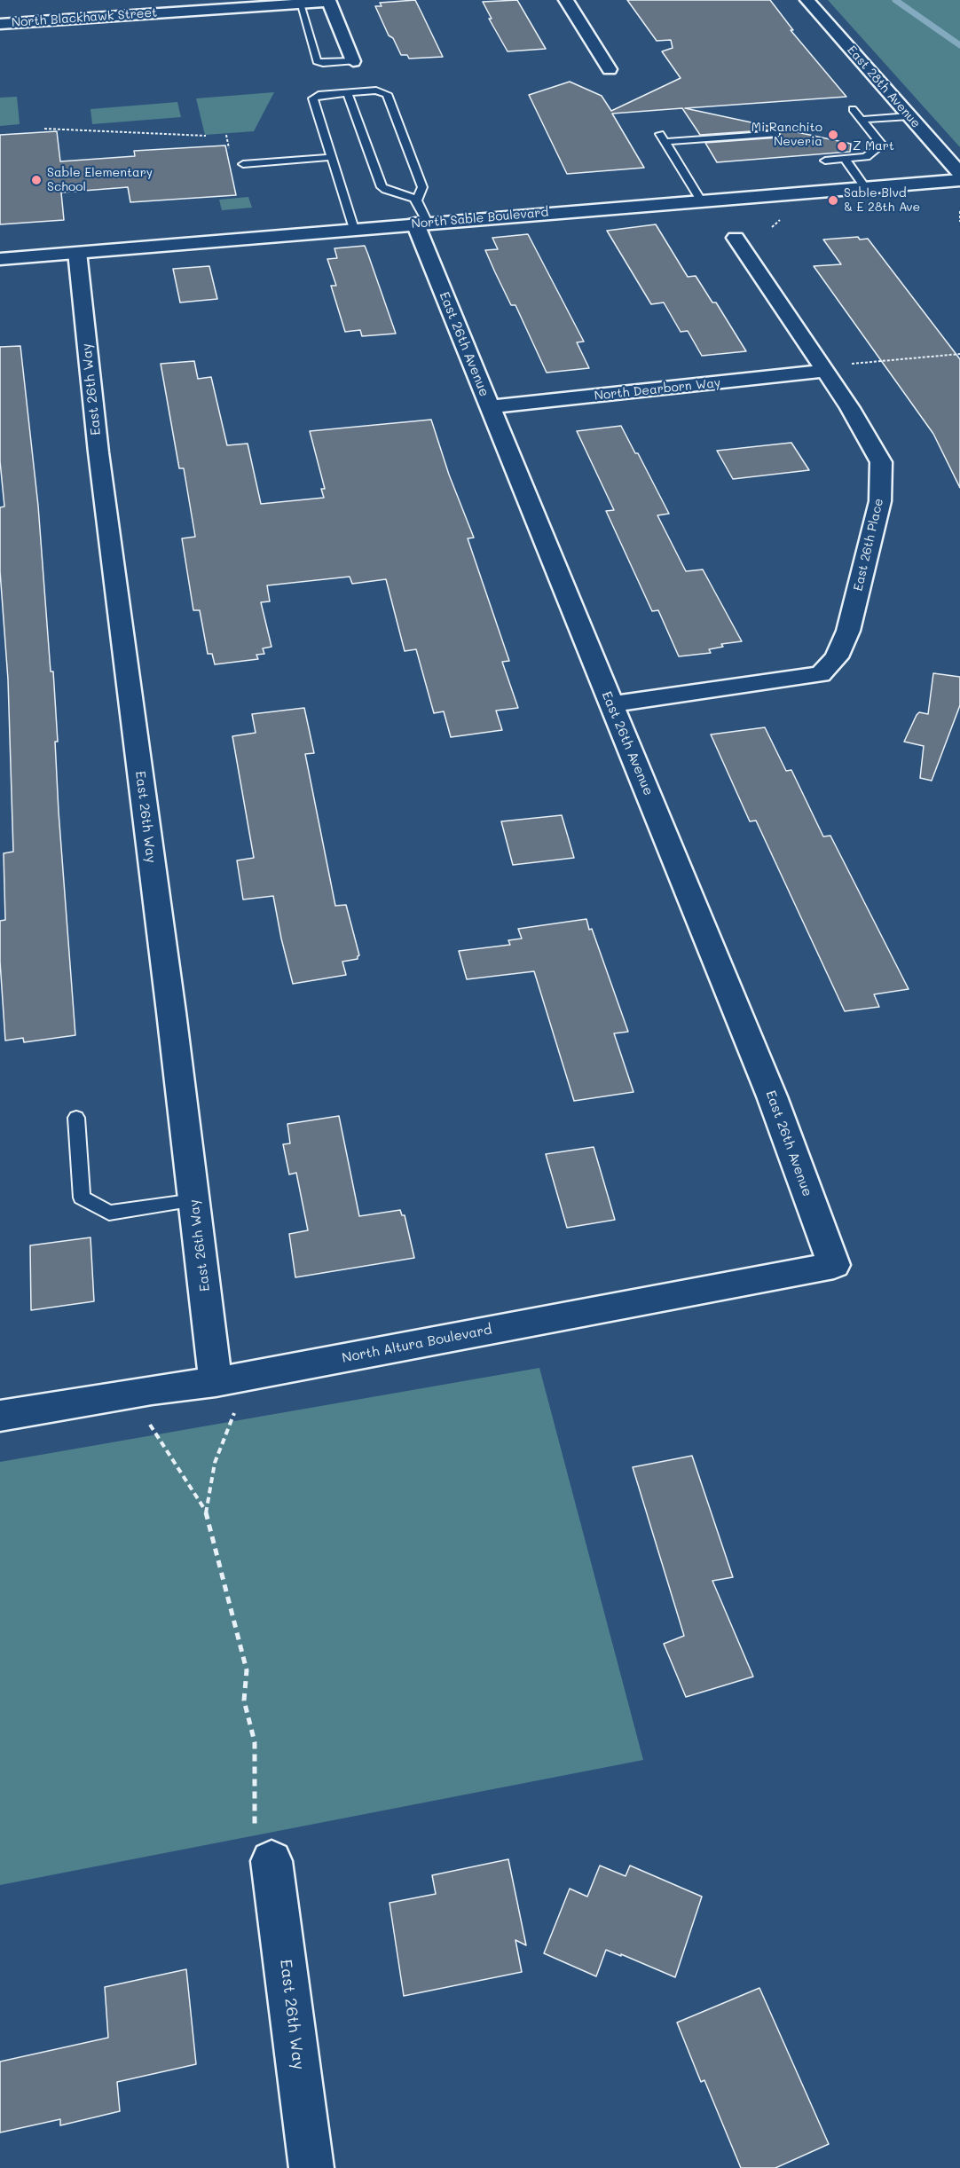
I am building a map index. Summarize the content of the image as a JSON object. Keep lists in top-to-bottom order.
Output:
{
  "streets": {
    "street": [
      "North Blackhawk Street",
      "East 28th Avenue",
      "North Sable Boulevard",
      "East 26th Avenue",
      "East 26th Way",
      "North Dearborn Way",
      "East 26th Place",
      "North Altura Boulevard"
    ]
  },
  "crossings": [
    ["North Sable Boulevard", "East 26th Avenue"],
    ["North Sable Boulevard", "East 26th Way"],
    ["East 26th Avenue", "North Dearborn Way"],
    ["East 26th Avenue", "East 26th Place"],
    ["East 26th Avenue", "North Altura Boulevard"],
    ["East 26th Way", "North Altura Boulevard"],
    ["North Dearborn Way", "East 26th Place"]
  ],
  "places": [
    "Mi Ranchito Neveria",
    "Z Mart",
    "Sable Elementary School",
    "Sable Blvd & E 28th Ave"
  ]
}
